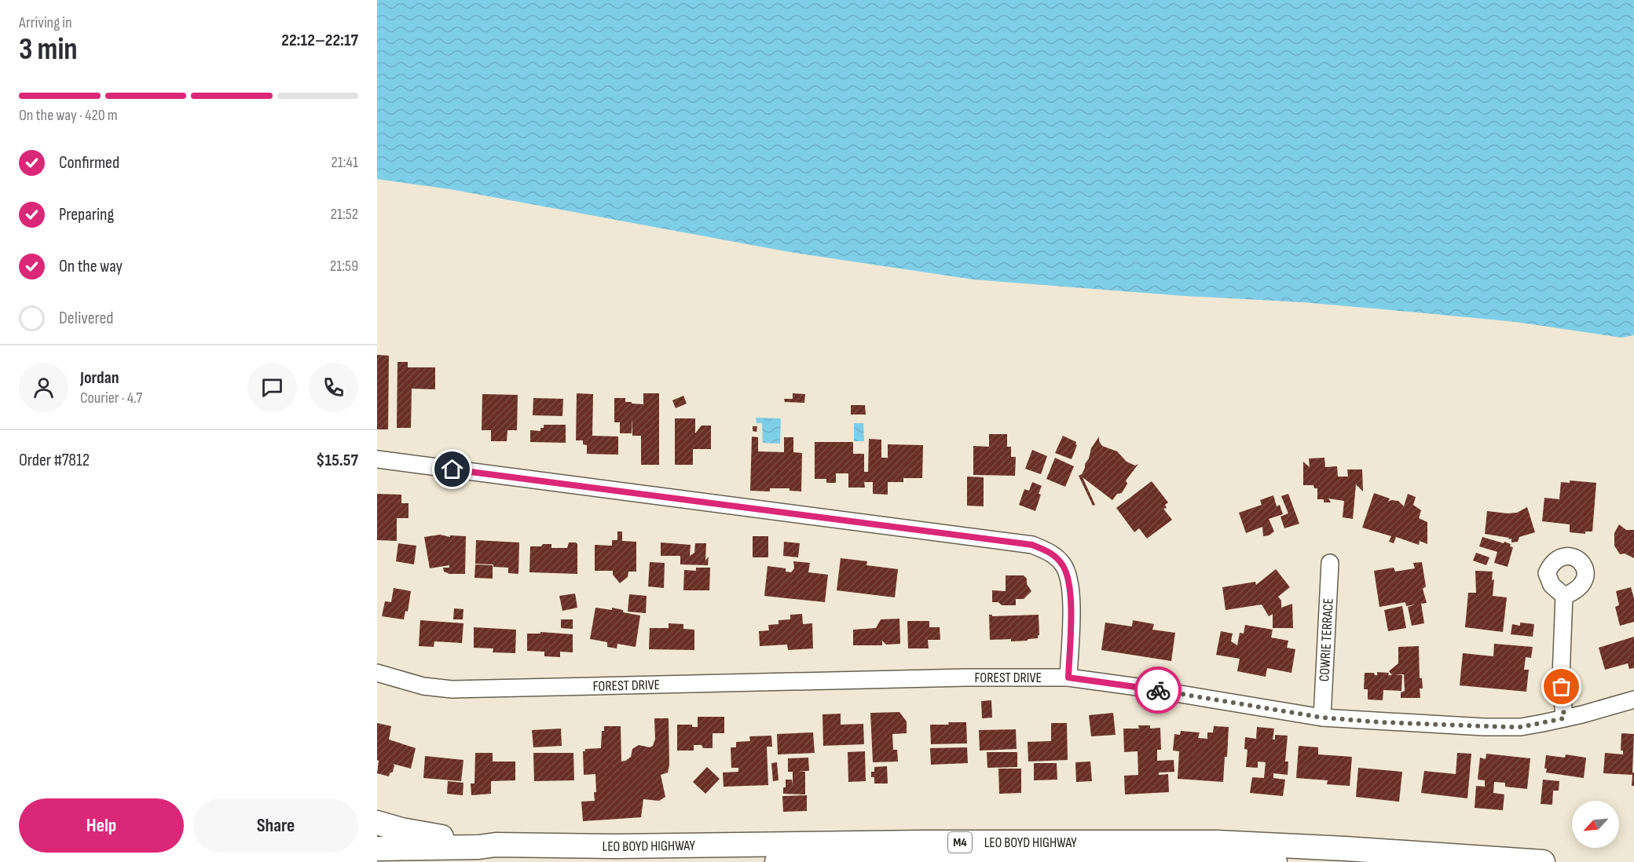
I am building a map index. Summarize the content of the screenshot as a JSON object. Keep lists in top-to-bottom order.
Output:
{
  "streets": {
    "highway": ["M4", "LEO BOYD HIGHWAY"],
    "street": ["COWRIE TERRACE", "FOREST DRIVE"]
  },
  "crossings": [
    ["COWRIE TERRACE", "FOREST DRIVE"]
  ],
  "north": "bottom left",
  "page": {
    "heading": ["3 min", "Arriving in", "22:12–22:17"],
    "panel": [
      "Jordan",
      "Courier · 4.7",
      "Order #7812",
      "$15.57"
    ],
    "bar": "On the way · 420 m",
    "list": [
      ["Confirmed", "21:41"],
      ["Preparing", "21:52"],
      ["On the way", "21:59"],
      "Delivered"
    ],
    "buttons": ["Help", "Share"]
  }
}
